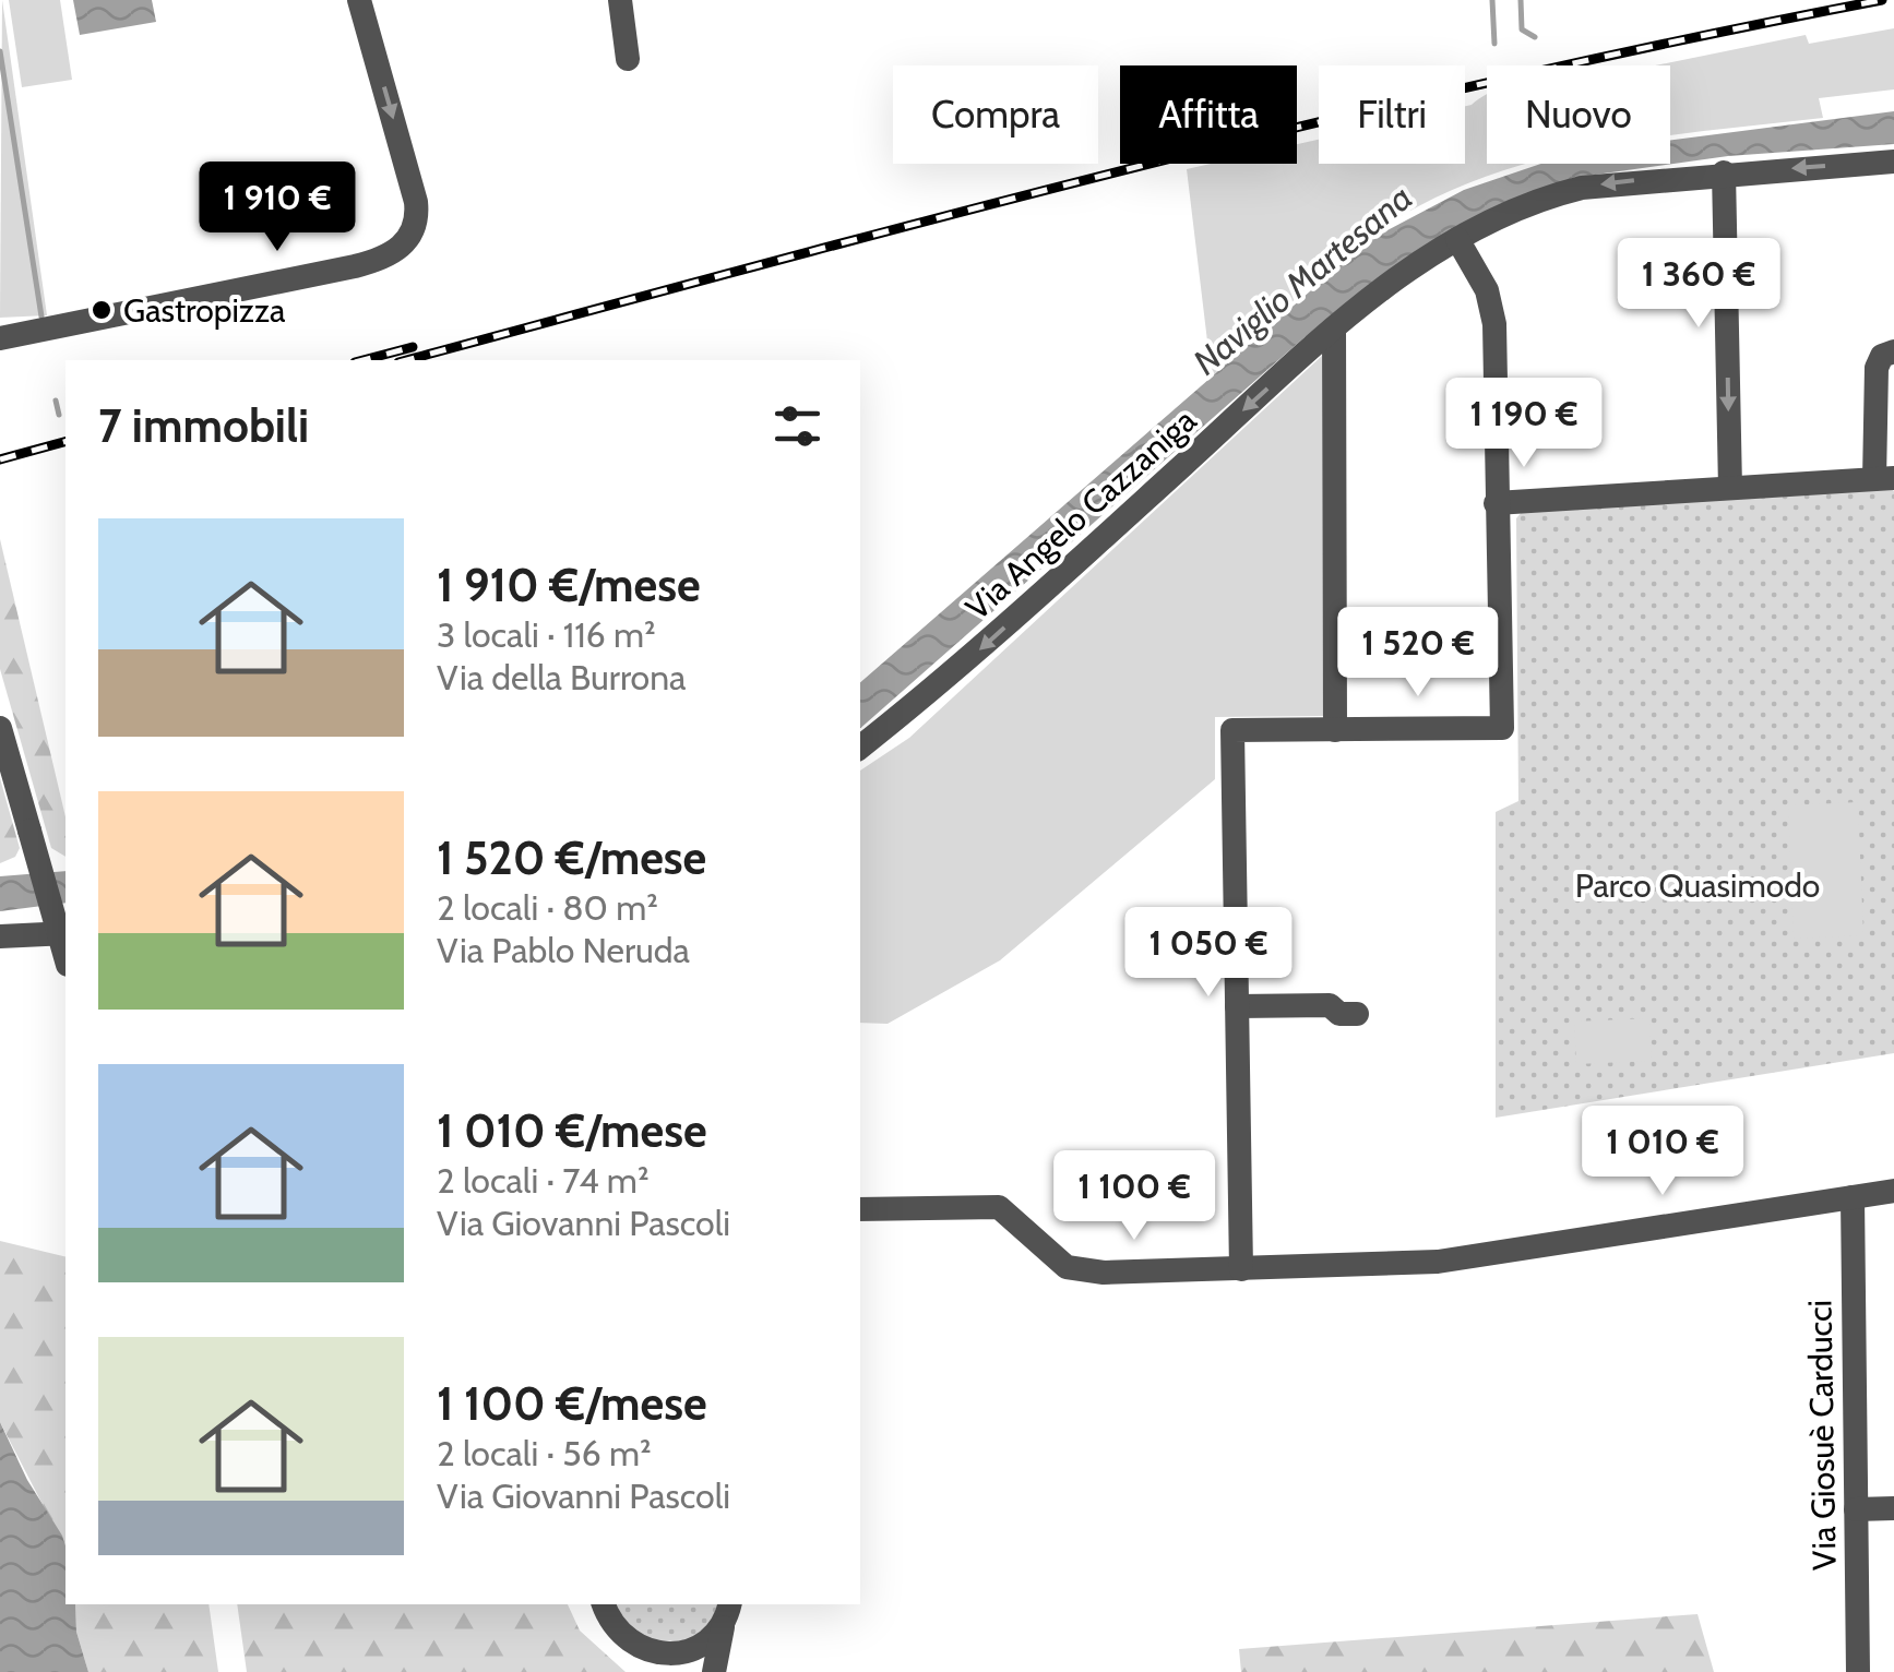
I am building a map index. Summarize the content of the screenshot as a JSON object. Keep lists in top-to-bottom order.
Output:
{
  "streets": {
    "street": ["Via Angelo Cazzaniga", "Via Giosuè Carducci"]
  },
  "one_way": ["Via Angelo Cazzaniga"],
  "water": ["Naviglio Martesana"],
  "parks": ["Parco Quasimodo"],
  "places": ["Gastropizza"],
  "page": {
    "chip": [
      "Compra",
      "Affitta",
      "Filtri",
      "Nuovo"
    ],
    "price": [
      "1 910 €",
      "1 360 €",
      "1 190 €",
      "1 520 €",
      "1 050 €",
      "1 010 €",
      "1 100 €"
    ],
    "heading": "7 immobili",
    "list": [
      {
        "name": "1 910 €/mese",
        "note": "3 locali · 116 m² · Via della Burrona"
      },
      {
        "name": "1 520 €/mese",
        "note": "2 locali · 80 m² · Via Pablo Neruda"
      },
      {
        "name": "1 010 €/mese",
        "note": "2 locali · 74 m² · Via Giovanni Pascoli"
      },
      {
        "name": "1 100 €/mese",
        "note": "2 locali · 56 m² · Via Giovanni Pascoli"
      }
    ]
  }
}
